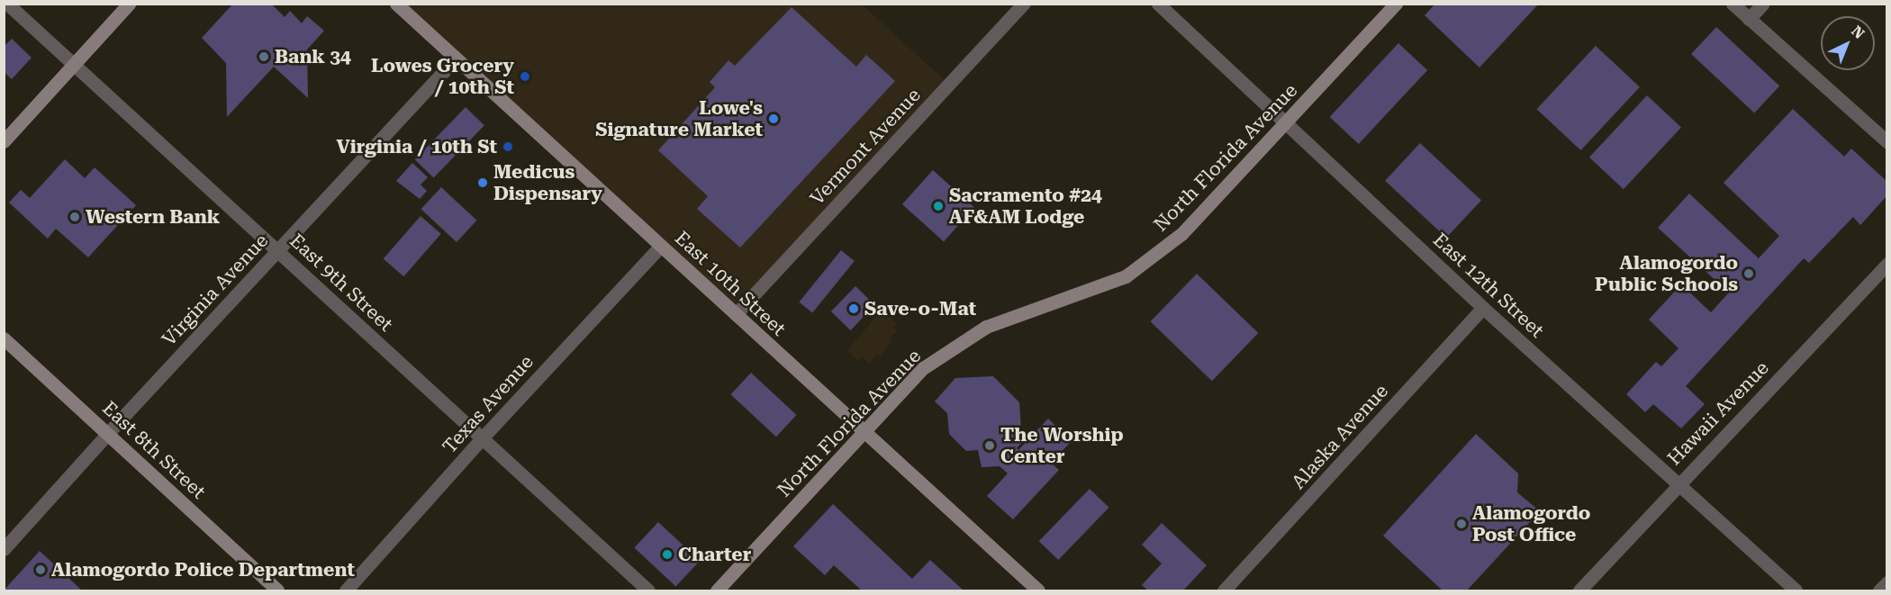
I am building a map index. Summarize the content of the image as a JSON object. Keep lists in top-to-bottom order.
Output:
{
  "streets": {
    "main road": ["North Florida Avenue", "East 10th Street", "East 8th Street"],
    "street": [
      "Vermont Avenue",
      "East 9th Street",
      "East 12th Street",
      "Virginia Avenue",
      "Texas Avenue",
      "Hawaii Avenue",
      "Alaska Avenue"
    ]
  },
  "crossings": [
    ["Vermont Avenue", "East 10th Street"],
    ["North Florida Avenue", "East 10th Street"],
    ["North Florida Avenue", "East 12th Street"],
    ["East 9th Street", "Virginia Avenue"],
    ["East 9th Street", "Texas Avenue"],
    ["East 10th Street", "Virginia Avenue"],
    ["East 10th Street", "Texas Avenue"],
    ["East 12th Street", "Hawaii Avenue"],
    ["East 12th Street", "Alaska Avenue"],
    ["Virginia Avenue", "East 8th Street"]
  ],
  "places": [
    "Bank 34",
    "Lowes Grocery / 10th St",
    "Lowe's Signature Market",
    "Virginia / 10th St",
    "Medicus Dispensary",
    "Sacramento #24 AF&AM Lodge",
    "Western Bank",
    "Alamogordo Public Schools",
    "Save-o-Mat",
    "The Worship Center",
    "Alamogordo Post Office",
    "Charter",
    "Alamogordo Police Department"
  ],
  "north": "top right"
}
